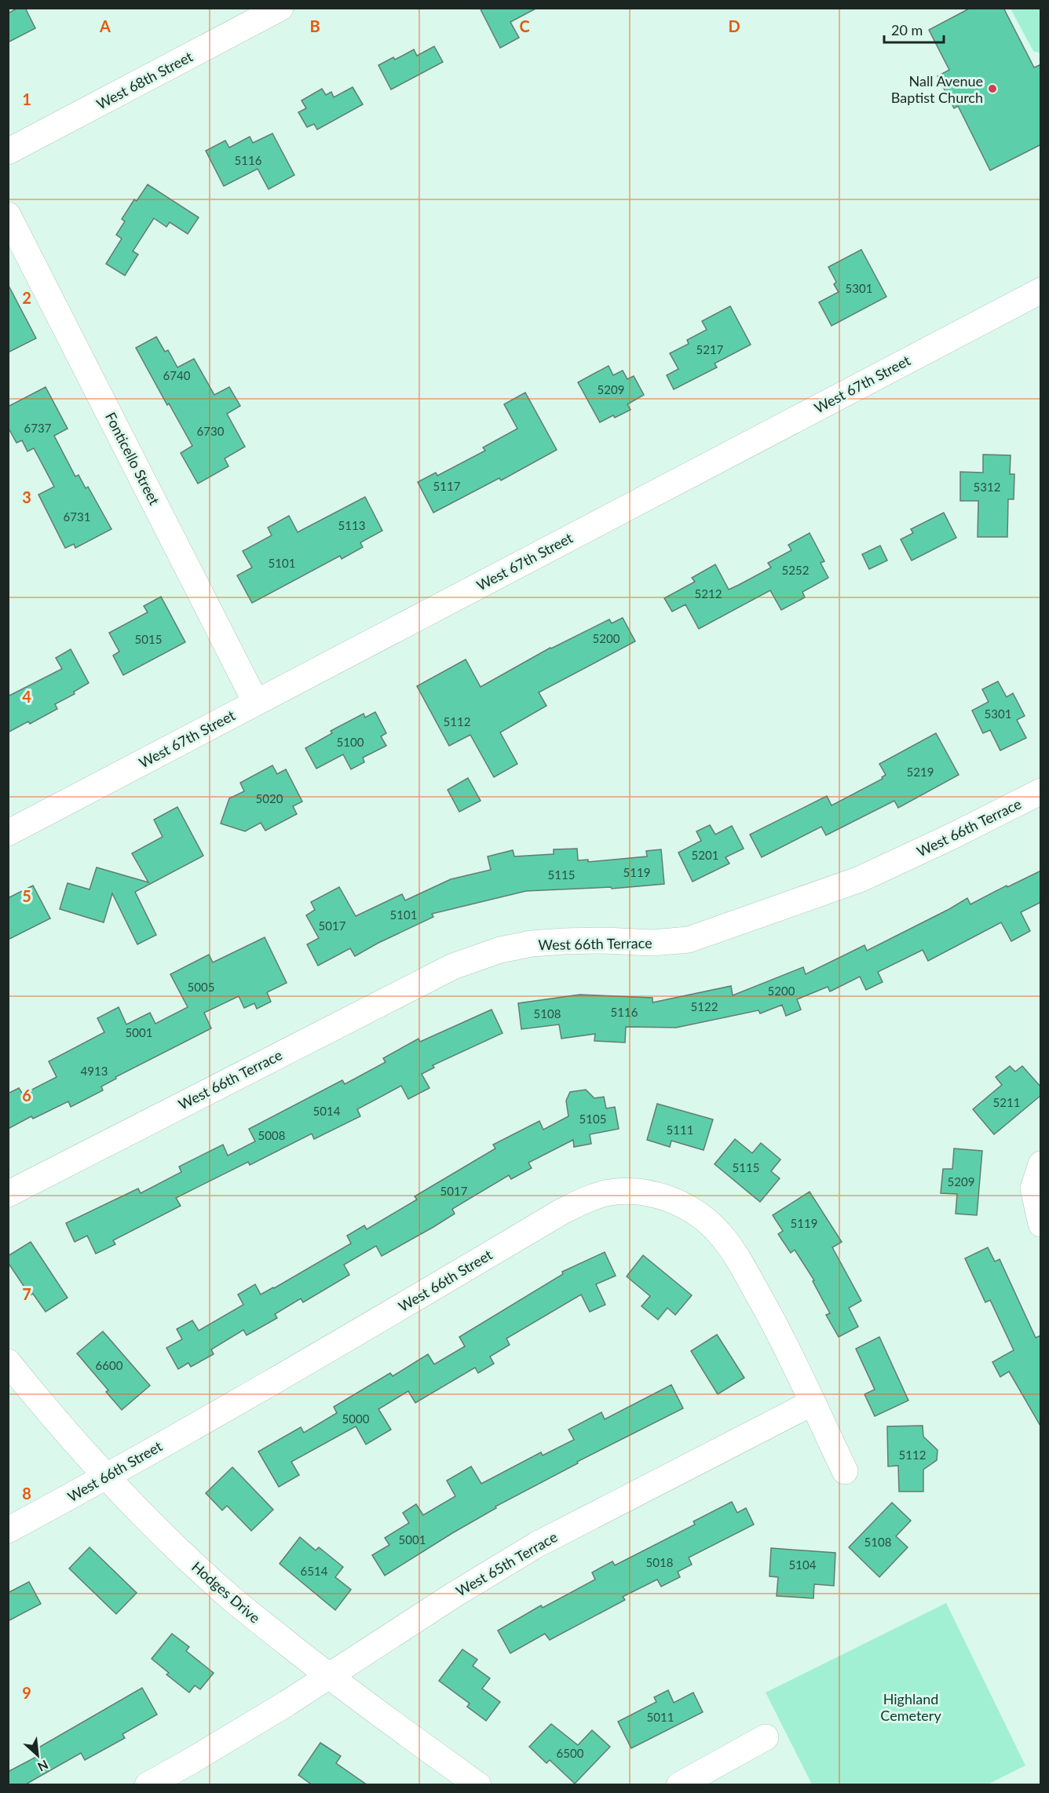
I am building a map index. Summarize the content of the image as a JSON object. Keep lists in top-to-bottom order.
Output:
{
  "streets": {
    "street": [
      "West 68th Street",
      "West 67th Street",
      "Fonticello Street",
      "West 66th Terrace",
      "West 66th Street",
      "West 65th Terrace",
      "Hodges Drive"
    ]
  },
  "crossings": [
    ["West 67th Street", "Fonticello Street"],
    ["West 66th Street", "West 65th Terrace"],
    ["West 66th Street", "Hodges Drive"],
    ["West 65th Terrace", "Hodges Drive"]
  ],
  "parks": ["Highland Cemetery"],
  "places": ["Nall Avenue Baptist Church"],
  "house_numbers": [
    "5116",
    "5301",
    "5217",
    "6740",
    "5209",
    "6737",
    "6730",
    "5117",
    "5312",
    "6731",
    "5113",
    "5101",
    "5252",
    "5212",
    "5200",
    "5015",
    "5301",
    "5112",
    "5100",
    "5219",
    "5020",
    "5201",
    "5119",
    "5115",
    "5101",
    "5017",
    "5005",
    "5200",
    "5122",
    "5116",
    "5108",
    "5001",
    "4913",
    "5211",
    "5014",
    "5105",
    "5111",
    "5008",
    "5115",
    "5209",
    "5017",
    "5119",
    "6600",
    "5000",
    "5112",
    "5001",
    "5108",
    "5018",
    "5104",
    "6514",
    "5011",
    "6500"
  ],
  "scale_bar": "20 m",
  "north": "bottom right",
  "grid": {
    "columns": [
      "A",
      "B",
      "C",
      "D"
    ],
    "rows": [
      "1",
      "2",
      "3",
      "4",
      "5",
      "6",
      "7",
      "8",
      "9"
    ]
  }
}
